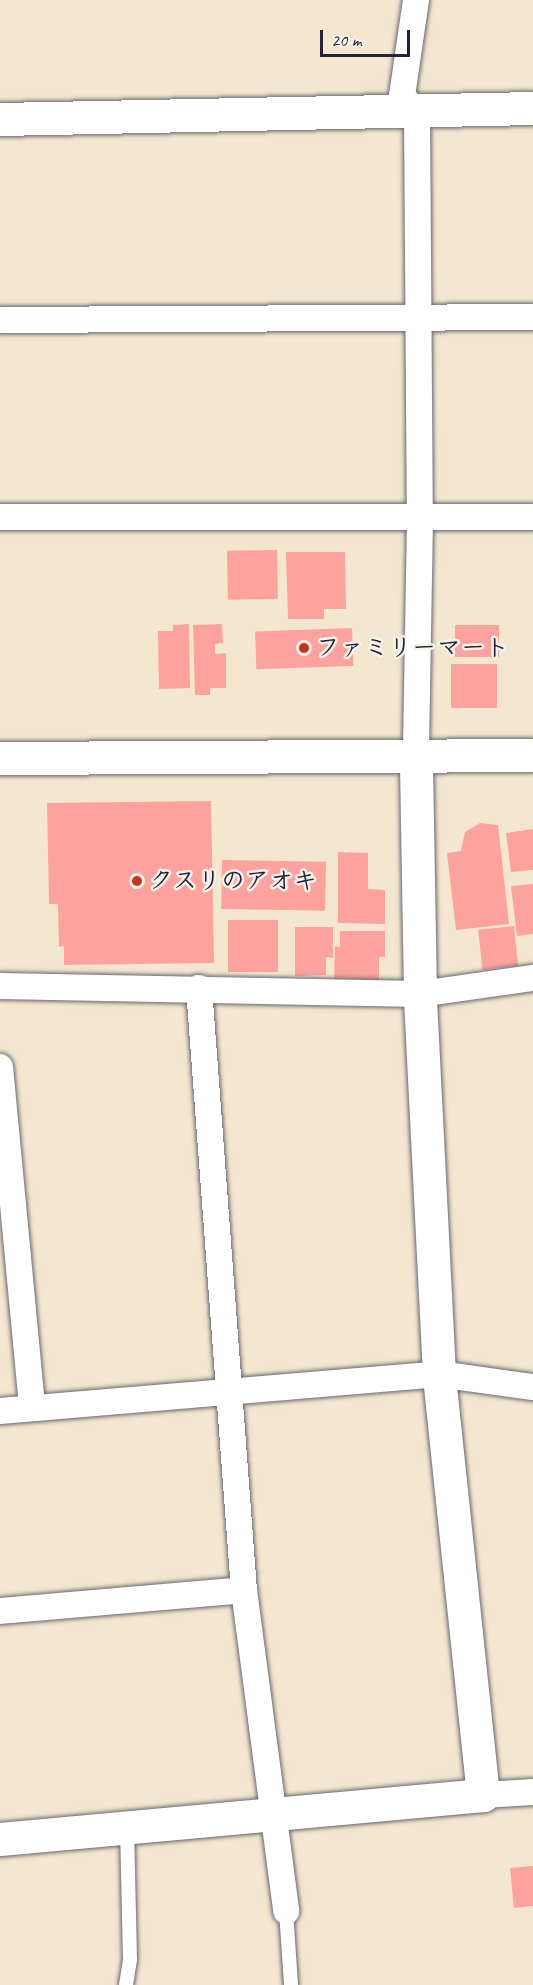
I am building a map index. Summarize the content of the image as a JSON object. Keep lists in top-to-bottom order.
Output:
{
  "places": ["ファミリーマート", "クスリのアオキ"],
  "scale_bar": "20 m"
}
